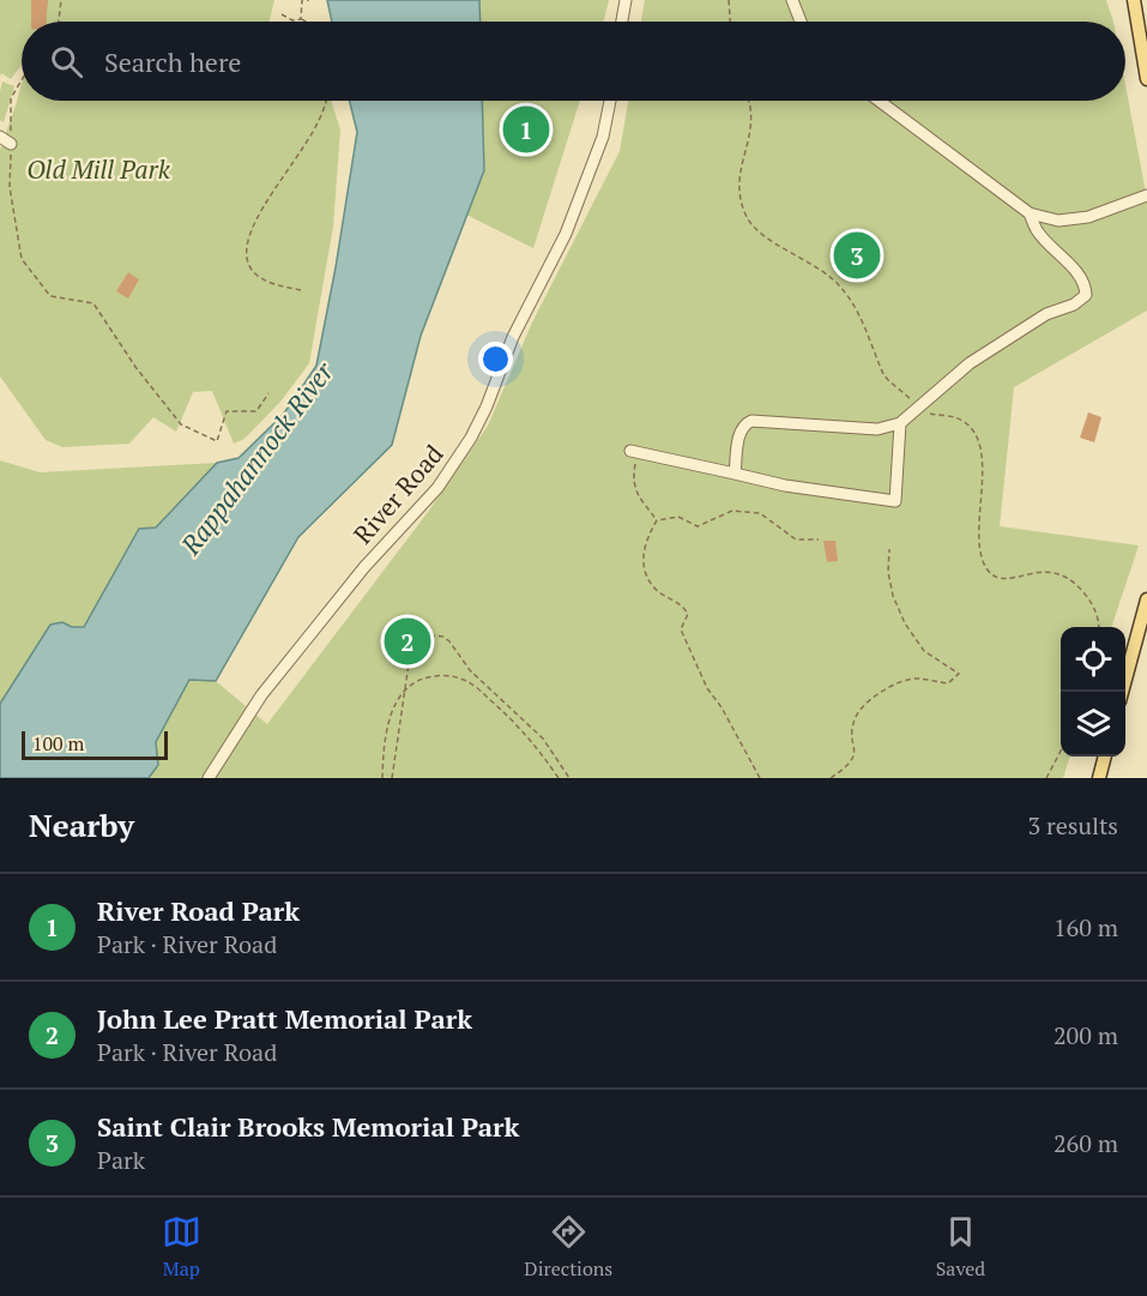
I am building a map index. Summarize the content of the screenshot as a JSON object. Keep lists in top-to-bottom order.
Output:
{
  "streets": {
    "street": ["River Road"]
  },
  "water": ["Rappahannock River"],
  "parks": ["Old Mill Park"],
  "scale_bar": "100 m",
  "page": {
    "search": "Search here",
    "pins": ["1", "3", "2"],
    "scale": "100 m",
    "heading": ["Nearby", "3 results"],
    "list": [
      {
        "mark": "1",
        "name": "River Road Park",
        "note": "Park · River Road",
        "value": "160 m"
      },
      {
        "mark": "2",
        "name": "John Lee Pratt Memorial Park",
        "note": "Park · River Road",
        "value": "200 m"
      },
      {
        "mark": "3",
        "name": "Saint Clair Brooks Memorial Park",
        "note": "Park",
        "value": "260 m"
      }
    ],
    "nav": ["Map", "Directions", "Saved"]
  }
}
